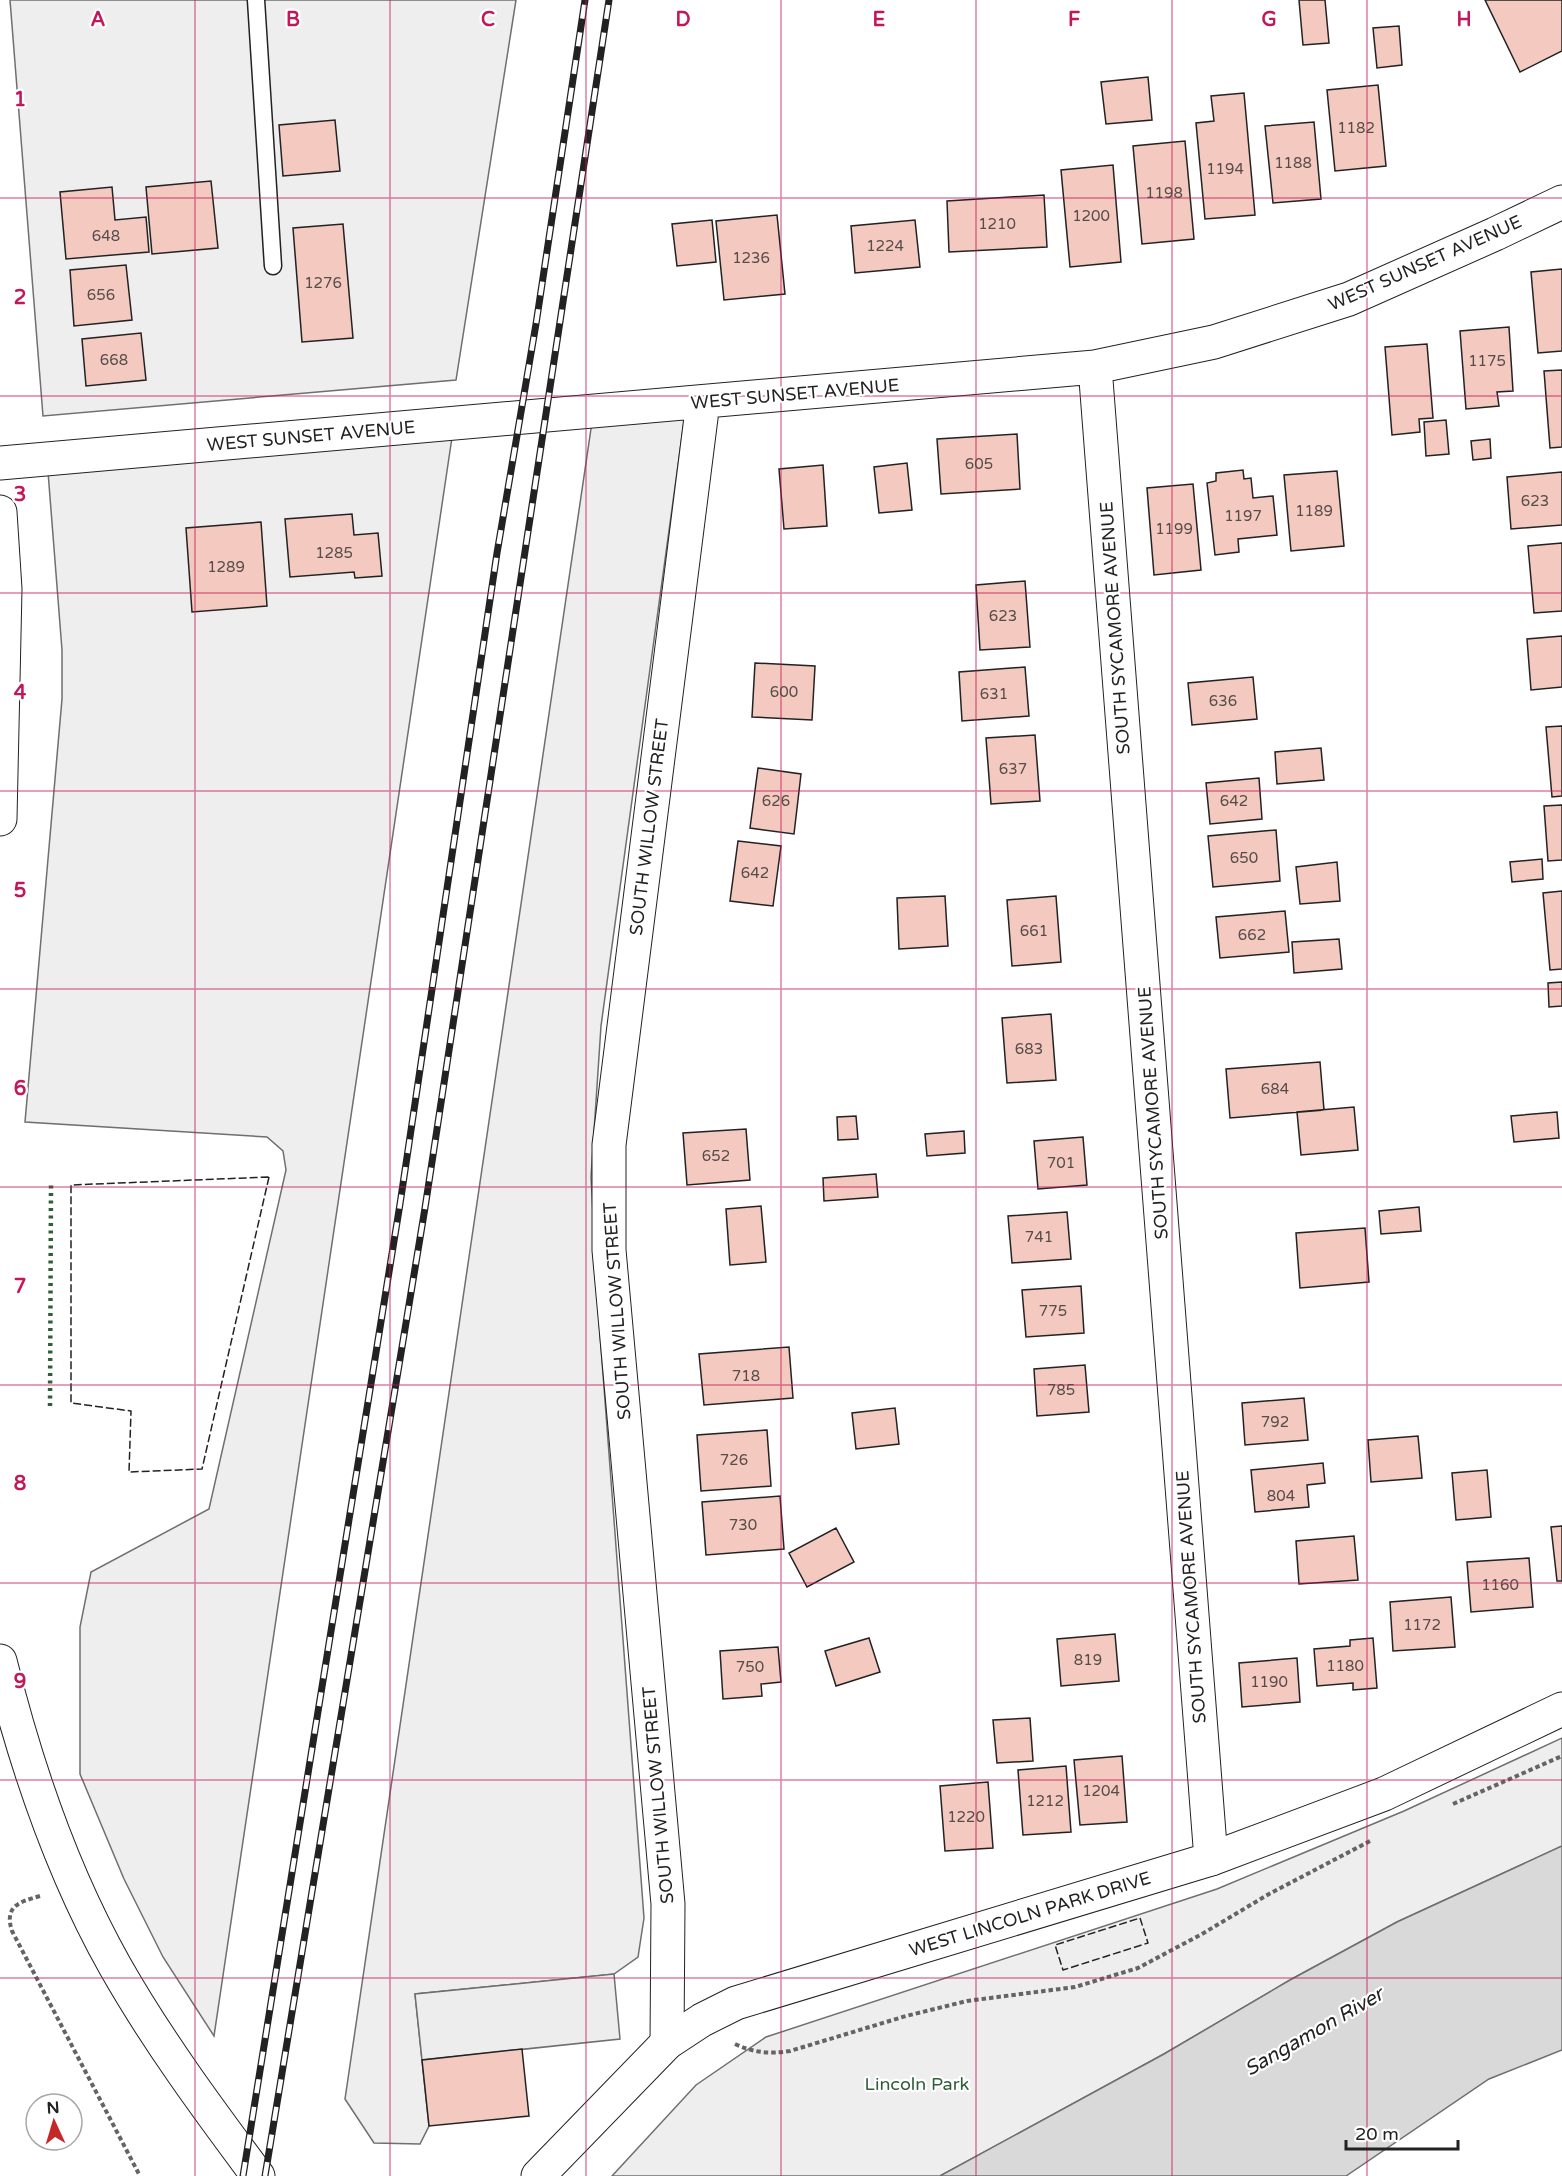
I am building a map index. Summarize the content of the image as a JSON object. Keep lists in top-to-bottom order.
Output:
{
  "streets": {
    "street": [
      "WEST SUNSET AVENUE",
      "SOUTH SYCAMORE AVENUE",
      "SOUTH WILLOW STREET",
      "WEST LINCOLN PARK DRIVE"
    ]
  },
  "crossings": [
    ["WEST SUNSET AVENUE", "SOUTH SYCAMORE AVENUE"],
    ["WEST SUNSET AVENUE", "SOUTH WILLOW STREET"],
    ["SOUTH SYCAMORE AVENUE", "WEST LINCOLN PARK DRIVE"],
    ["SOUTH WILLOW STREET", "WEST LINCOLN PARK DRIVE"]
  ],
  "water": ["Sangamon River"],
  "parks": ["Lincoln Park"],
  "house_numbers": [
    "1182",
    "1188",
    "1194",
    "1198",
    "1200",
    "1210",
    "648",
    "1224",
    "1236",
    "1276",
    "656",
    "668",
    "1175",
    "605",
    "623",
    "1189",
    "1197",
    "1199",
    "1285",
    "1289",
    "623",
    "600",
    "631",
    "636",
    "637",
    "626",
    "642",
    "650",
    "642",
    "661",
    "662",
    "683",
    "684",
    "652",
    "701",
    "741",
    "775",
    "718",
    "785",
    "792",
    "726",
    "804",
    "730",
    "1160",
    "1172",
    "819",
    "1180",
    "750",
    "1190",
    "1204",
    "1212",
    "1220"
  ],
  "scale_bar": "20 m",
  "north": "top",
  "grid": {
    "columns": [
      "A",
      "B",
      "C",
      "D",
      "E",
      "F",
      "G",
      "H"
    ],
    "rows": [
      "1",
      "2",
      "3",
      "4",
      "5",
      "6",
      "7",
      "8",
      "9"
    ]
  }
}
